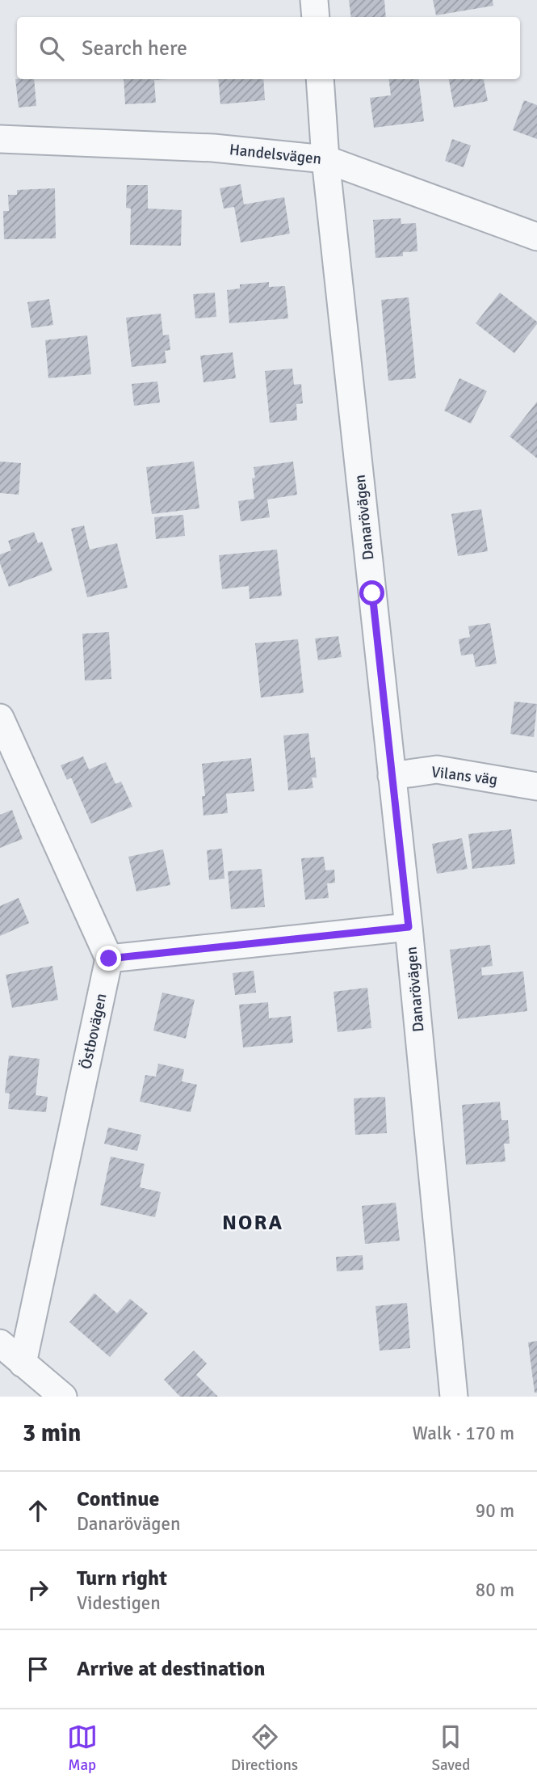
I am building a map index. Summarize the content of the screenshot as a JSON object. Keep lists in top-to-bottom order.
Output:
{
  "streets": {
    "street": [
      "Handelsvägen",
      "Danarövägen",
      "Vilans väg",
      "Östbovägen"
    ]
  },
  "crossings": [
    ["Handelsvägen", "Danarövägen"],
    ["Danarövägen", "Vilans väg"]
  ],
  "districts": ["NORA"],
  "page": {
    "search": "Search here",
    "heading": ["3 min", "Walk · 170 m"],
    "list": [
      ["Continue", "Danarövägen", "90 m"],
      ["Turn right", "Videstigen", "80 m"],
      "Arrive at destination"
    ],
    "nav": ["Map", "Directions", "Saved"]
  }
}
